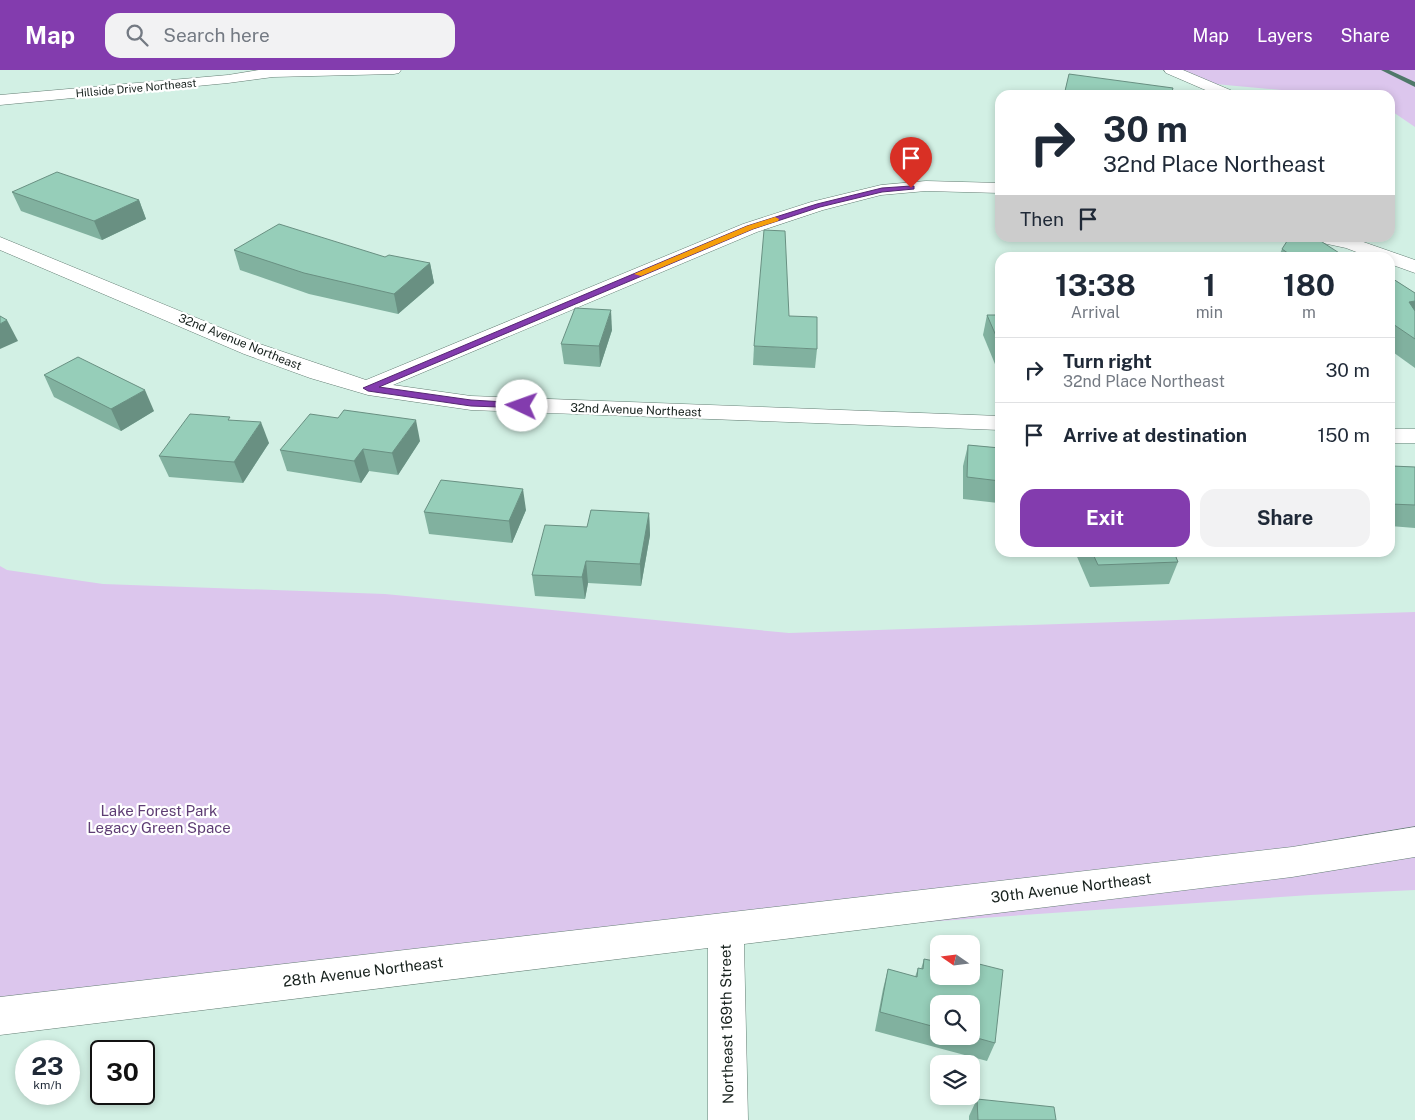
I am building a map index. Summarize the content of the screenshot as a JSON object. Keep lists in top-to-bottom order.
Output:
{
  "streets": {
    "street": [
      "Hillside Drive Northeast",
      "32nd Avenue Northeast",
      "30th Avenue Northeast",
      "28th Avenue Northeast",
      "Northeast 169th Street"
    ]
  },
  "crossings": [
    ["30th Avenue Northeast", "28th Avenue Northeast"],
    ["30th Avenue Northeast", "Northeast 169th Street"],
    ["28th Avenue Northeast", "Northeast 169th Street"]
  ],
  "parks": ["Lake Forest Park Legacy Green Space"],
  "north": "left",
  "page": {
    "header": "Map",
    "search": "Search here",
    "nav": ["Map", "Layers", "Share"],
    "turn": ["30 m", "32nd Place Northeast"],
    "then": "Then",
    "eta": [
      "13:38",
      "Arrival",
      "1",
      "min",
      "180",
      "m"
    ],
    "list": [
      {
        "name": "Turn right",
        "note": "32nd Place Northeast",
        "value": "30 m"
      },
      {
        "name": "Arrive at destination",
        "value": "150 m"
      }
    ],
    "buttons": ["Exit", "Share"],
    "speed": "23 km/h",
    "limit": "30"
  }
}
